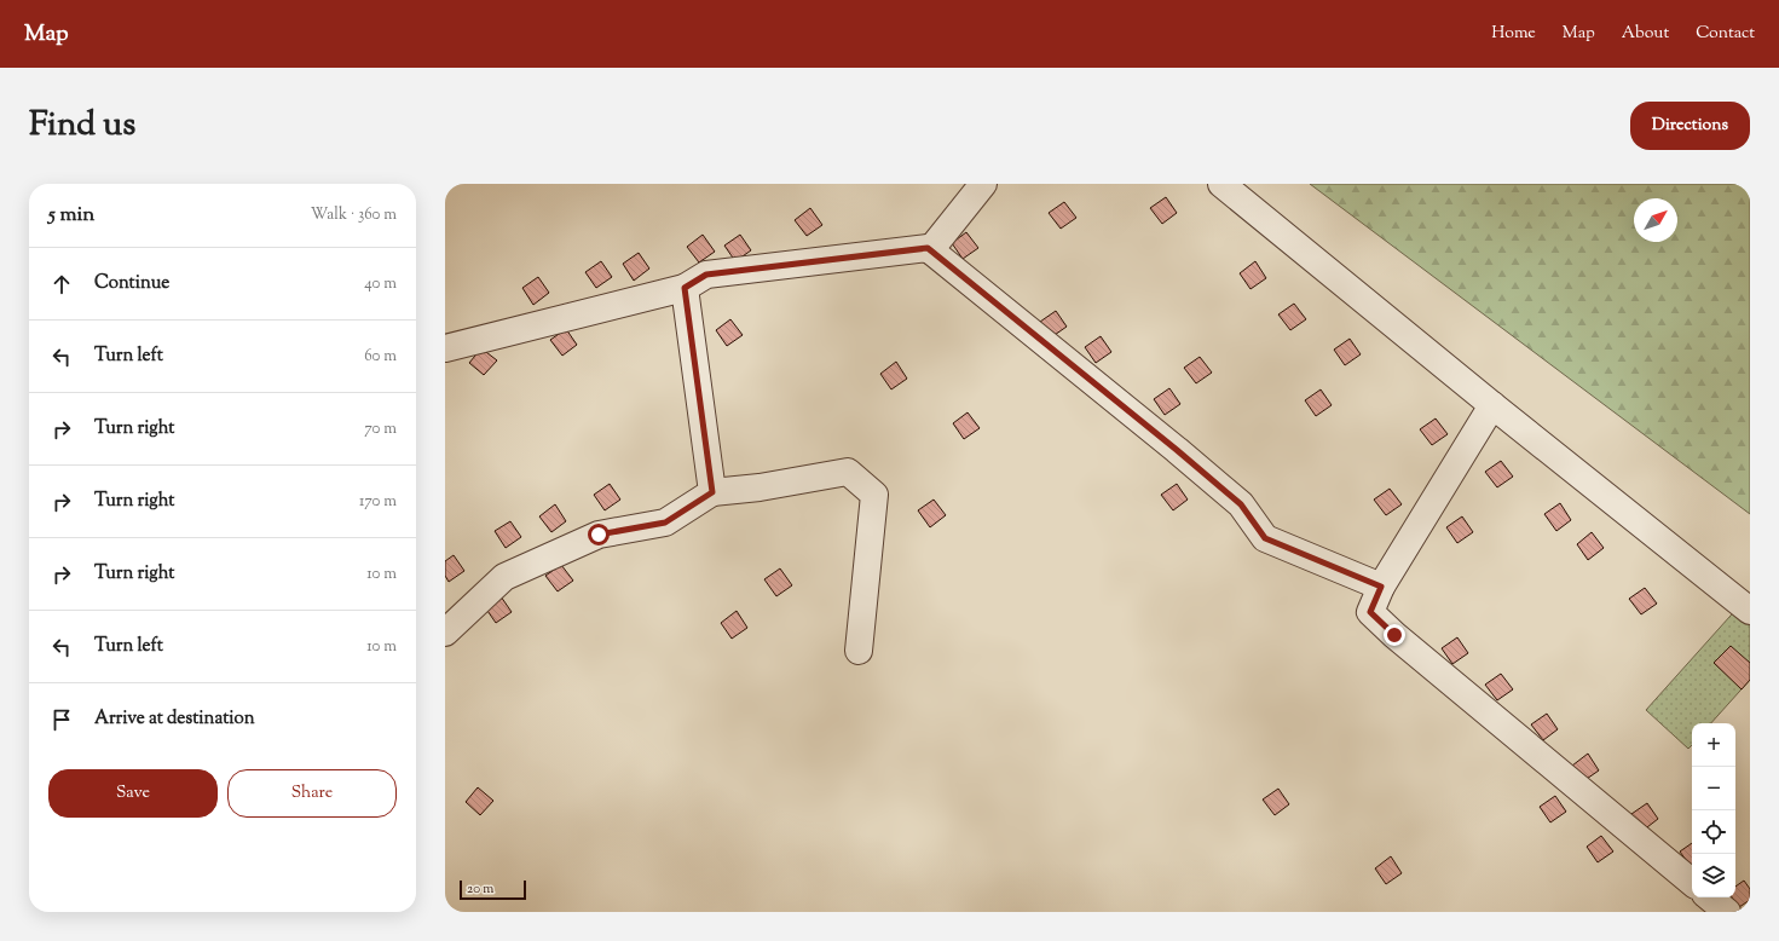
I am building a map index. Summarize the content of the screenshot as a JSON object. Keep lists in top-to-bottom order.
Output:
{
  "scale_bar": "20 m",
  "north": "top right",
  "page": {
    "header": "Map",
    "nav": [
      "Home",
      "Map",
      "About",
      "Contact"
    ],
    "title": "Find us",
    "buttons": [
      "Directions",
      ["Save", "Share"]
    ],
    "heading": ["5 min", "Walk · 360 m"],
    "list": [
      ["Continue", "40 m"],
      ["Turn left", "60 m"],
      ["Turn right", "70 m"],
      ["Turn right", "170 m"],
      ["Turn right", "10 m"],
      ["Turn left", "10 m"],
      "Arrive at destination"
    ],
    "map_buttons": ["+", "−"],
    "scale": "20 m"
  }
}
